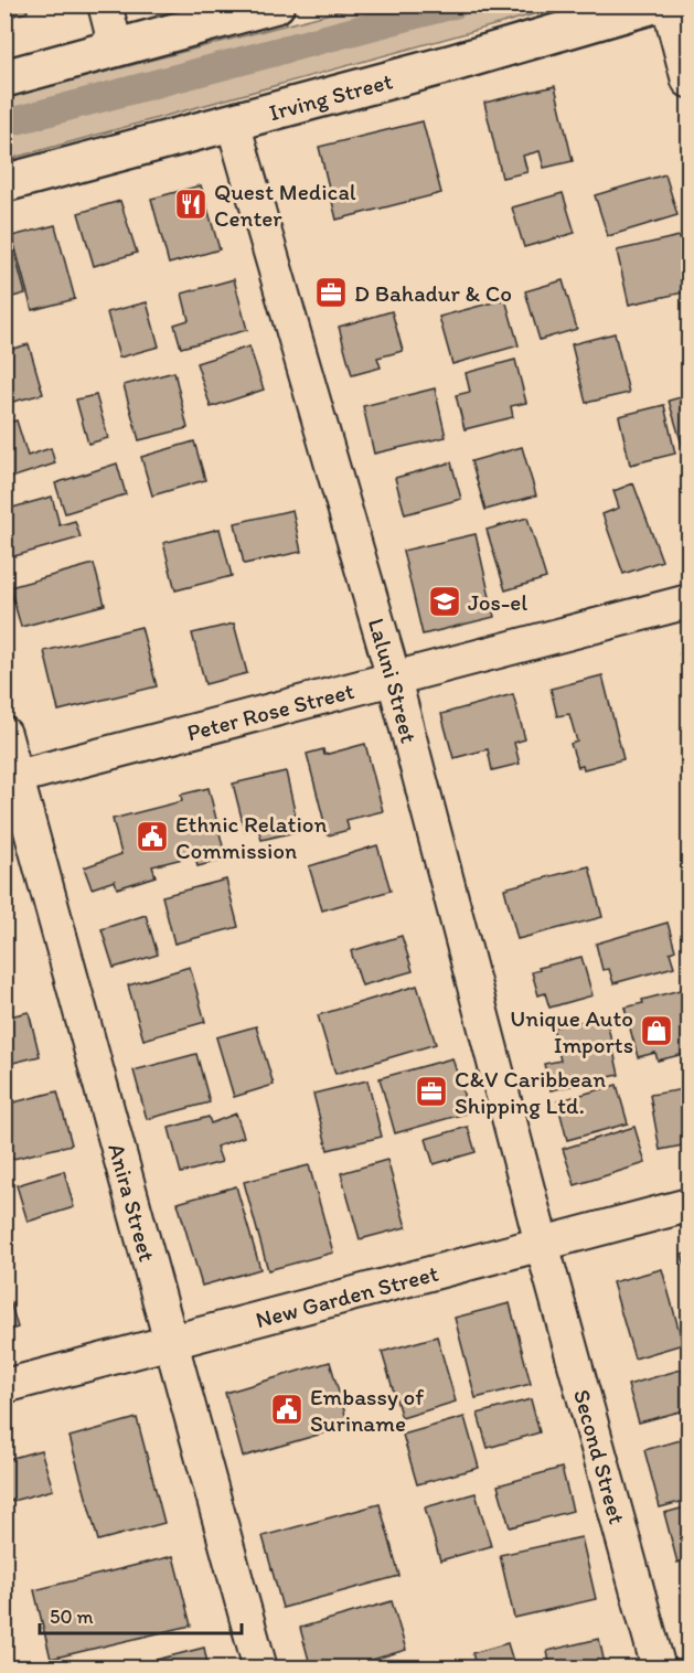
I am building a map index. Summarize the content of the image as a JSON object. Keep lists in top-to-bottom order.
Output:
{
  "streets": {
    "main road": ["Irving Street"],
    "street": [
      "Laluni Street",
      "Peter Rose Street",
      "Anira Street",
      "New Garden Street",
      "Second Street"
    ]
  },
  "crossings": [
    ["Irving Street", "Laluni Street"],
    ["Laluni Street", "Peter Rose Street"],
    ["Laluni Street", "New Garden Street"],
    ["Laluni Street", "Second Street"],
    ["Peter Rose Street", "Anira Street"],
    ["Anira Street", "New Garden Street"],
    ["New Garden Street", "Second Street"]
  ],
  "places": {
    "restaurant": ["Quest Medical Center"],
    "office": ["D Bahadur & Co", "C&V Caribbean Shipping Ltd."],
    "school or university": ["Jos-el"],
    "public building": ["Ethnic Relation Commission", "Embassy of Suriname"],
    "shop": ["Unique Auto Imports"]
  },
  "scale_bar": "50 m"
}
